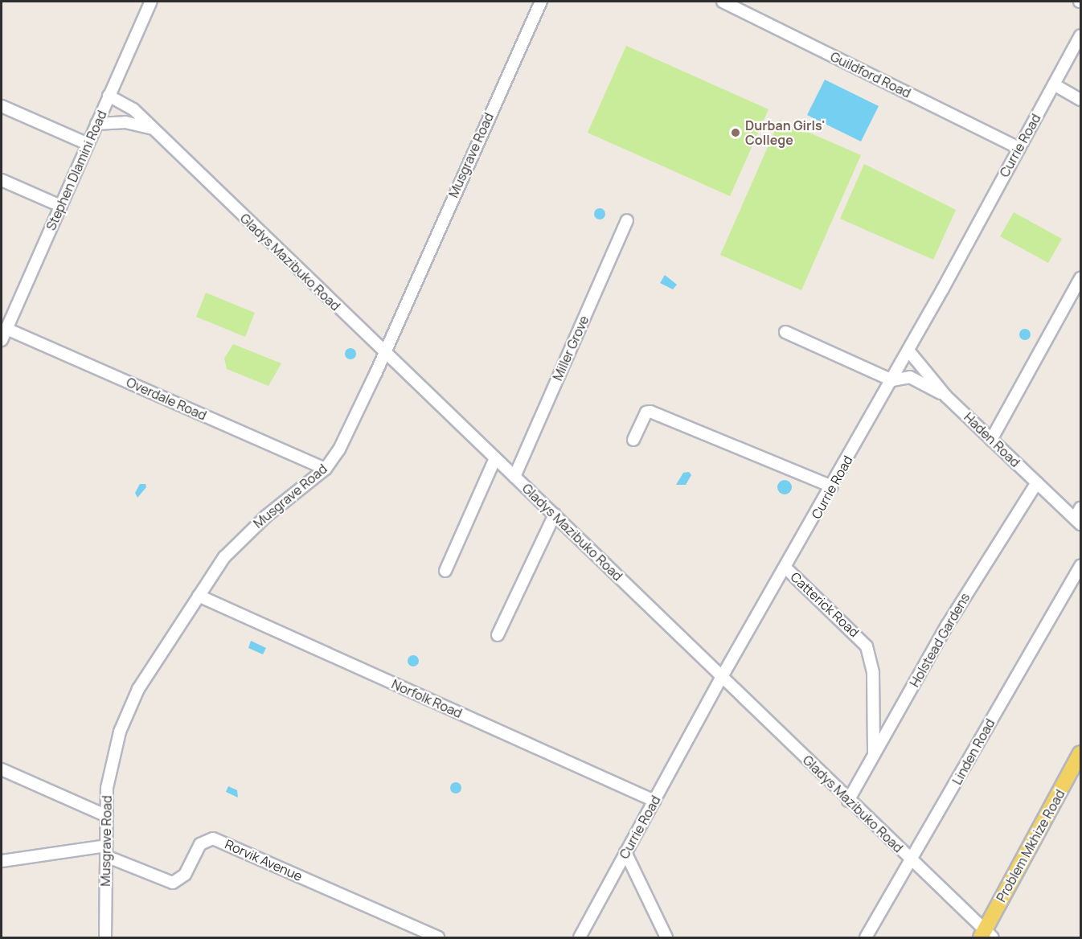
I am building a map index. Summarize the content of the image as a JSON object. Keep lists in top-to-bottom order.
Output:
{
  "streets": {
    "main road": ["Problem Mkhize Road"],
    "street": [
      "Guildford Road",
      "Currie Road",
      "Musgrave Road",
      "Stephen Dlamini Road",
      "Gladys Mazibuko Road",
      "Miller Grove",
      "Overdale Road",
      "Haden Road",
      "Catterick Road",
      "Holstead Gardens",
      "Norfolk Road",
      "Linden Road",
      "Rorvik Avenue"
    ]
  },
  "crossings": [
    ["Guildford Road", "Currie Road"],
    ["Currie Road", "Gladys Mazibuko Road"],
    ["Currie Road", "Haden Road"],
    ["Currie Road", "Catterick Road"],
    ["Currie Road", "Norfolk Road"],
    ["Musgrave Road", "Gladys Mazibuko Road"],
    ["Musgrave Road", "Overdale Road"],
    ["Musgrave Road", "Norfolk Road"],
    ["Musgrave Road", "Rorvik Avenue"],
    ["Stephen Dlamini Road", "Gladys Mazibuko Road"],
    ["Stephen Dlamini Road", "Overdale Road"],
    ["Gladys Mazibuko Road", "Miller Grove"],
    ["Gladys Mazibuko Road", "Holstead Gardens"],
    ["Gladys Mazibuko Road", "Linden Road"],
    ["Gladys Mazibuko Road", "Problem Mkhize Road"],
    ["Haden Road", "Holstead Gardens"],
    ["Catterick Road", "Holstead Gardens"]
  ],
  "places": ["Durban Girls' College"]
}
